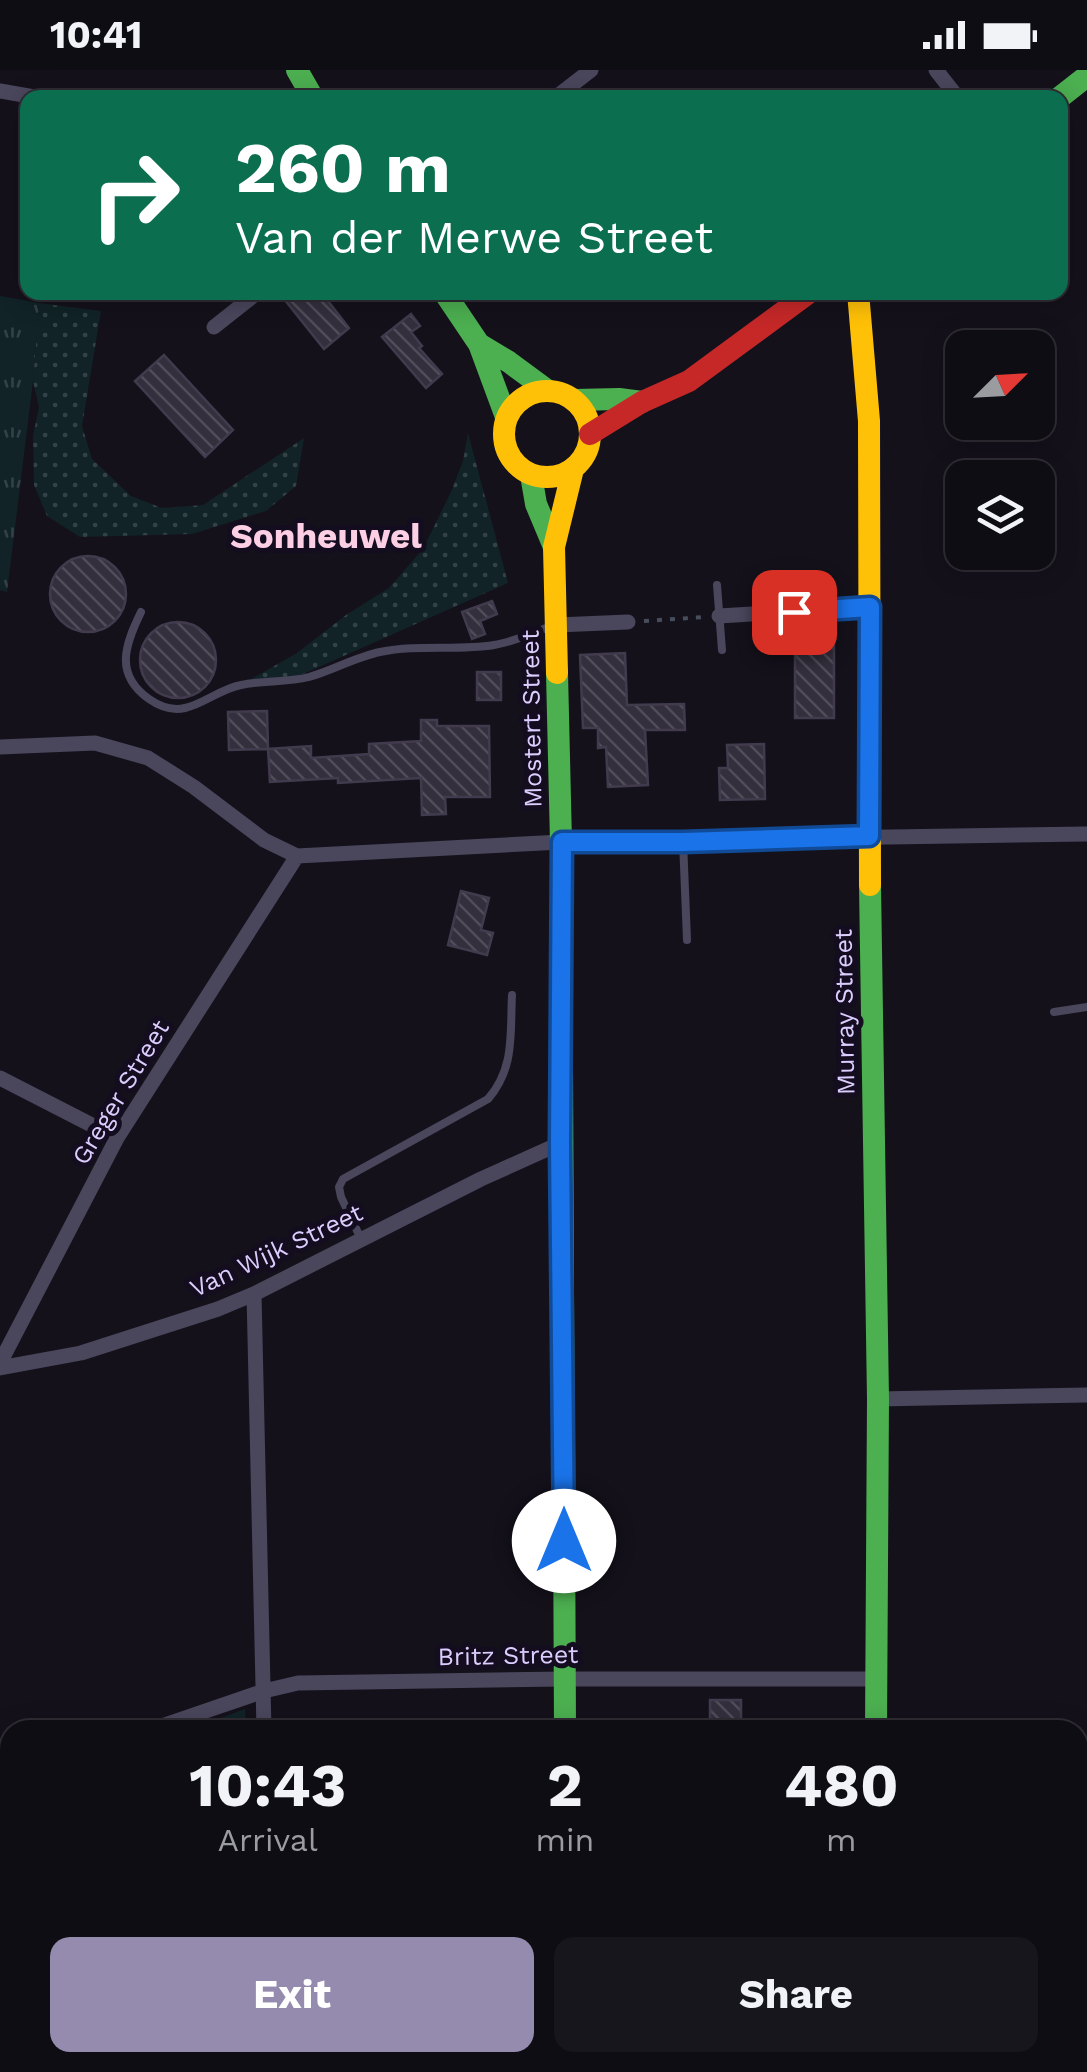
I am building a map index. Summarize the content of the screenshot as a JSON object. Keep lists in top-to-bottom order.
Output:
{
  "streets": {
    "street": [
      "Mostert Street",
      "Murray Street",
      "Greger Street",
      "Van Wijk Street",
      "Britz Street"
    ]
  },
  "crossings": [
    ["Mostert Street", "Van Wijk Street"],
    ["Mostert Street", "Britz Street"],
    ["Murray Street", "Britz Street"],
    ["Greger Street", "Van Wijk Street"]
  ],
  "districts": ["Sonheuwel"],
  "north": "top right",
  "page": {
    "status": "10:41",
    "turn": ["260 m", "Van der Merwe Street"],
    "eta": [
      "10:43",
      "Arrival",
      "2",
      "min",
      "480",
      "m"
    ],
    "buttons": ["Exit", "Share"]
  }
}
